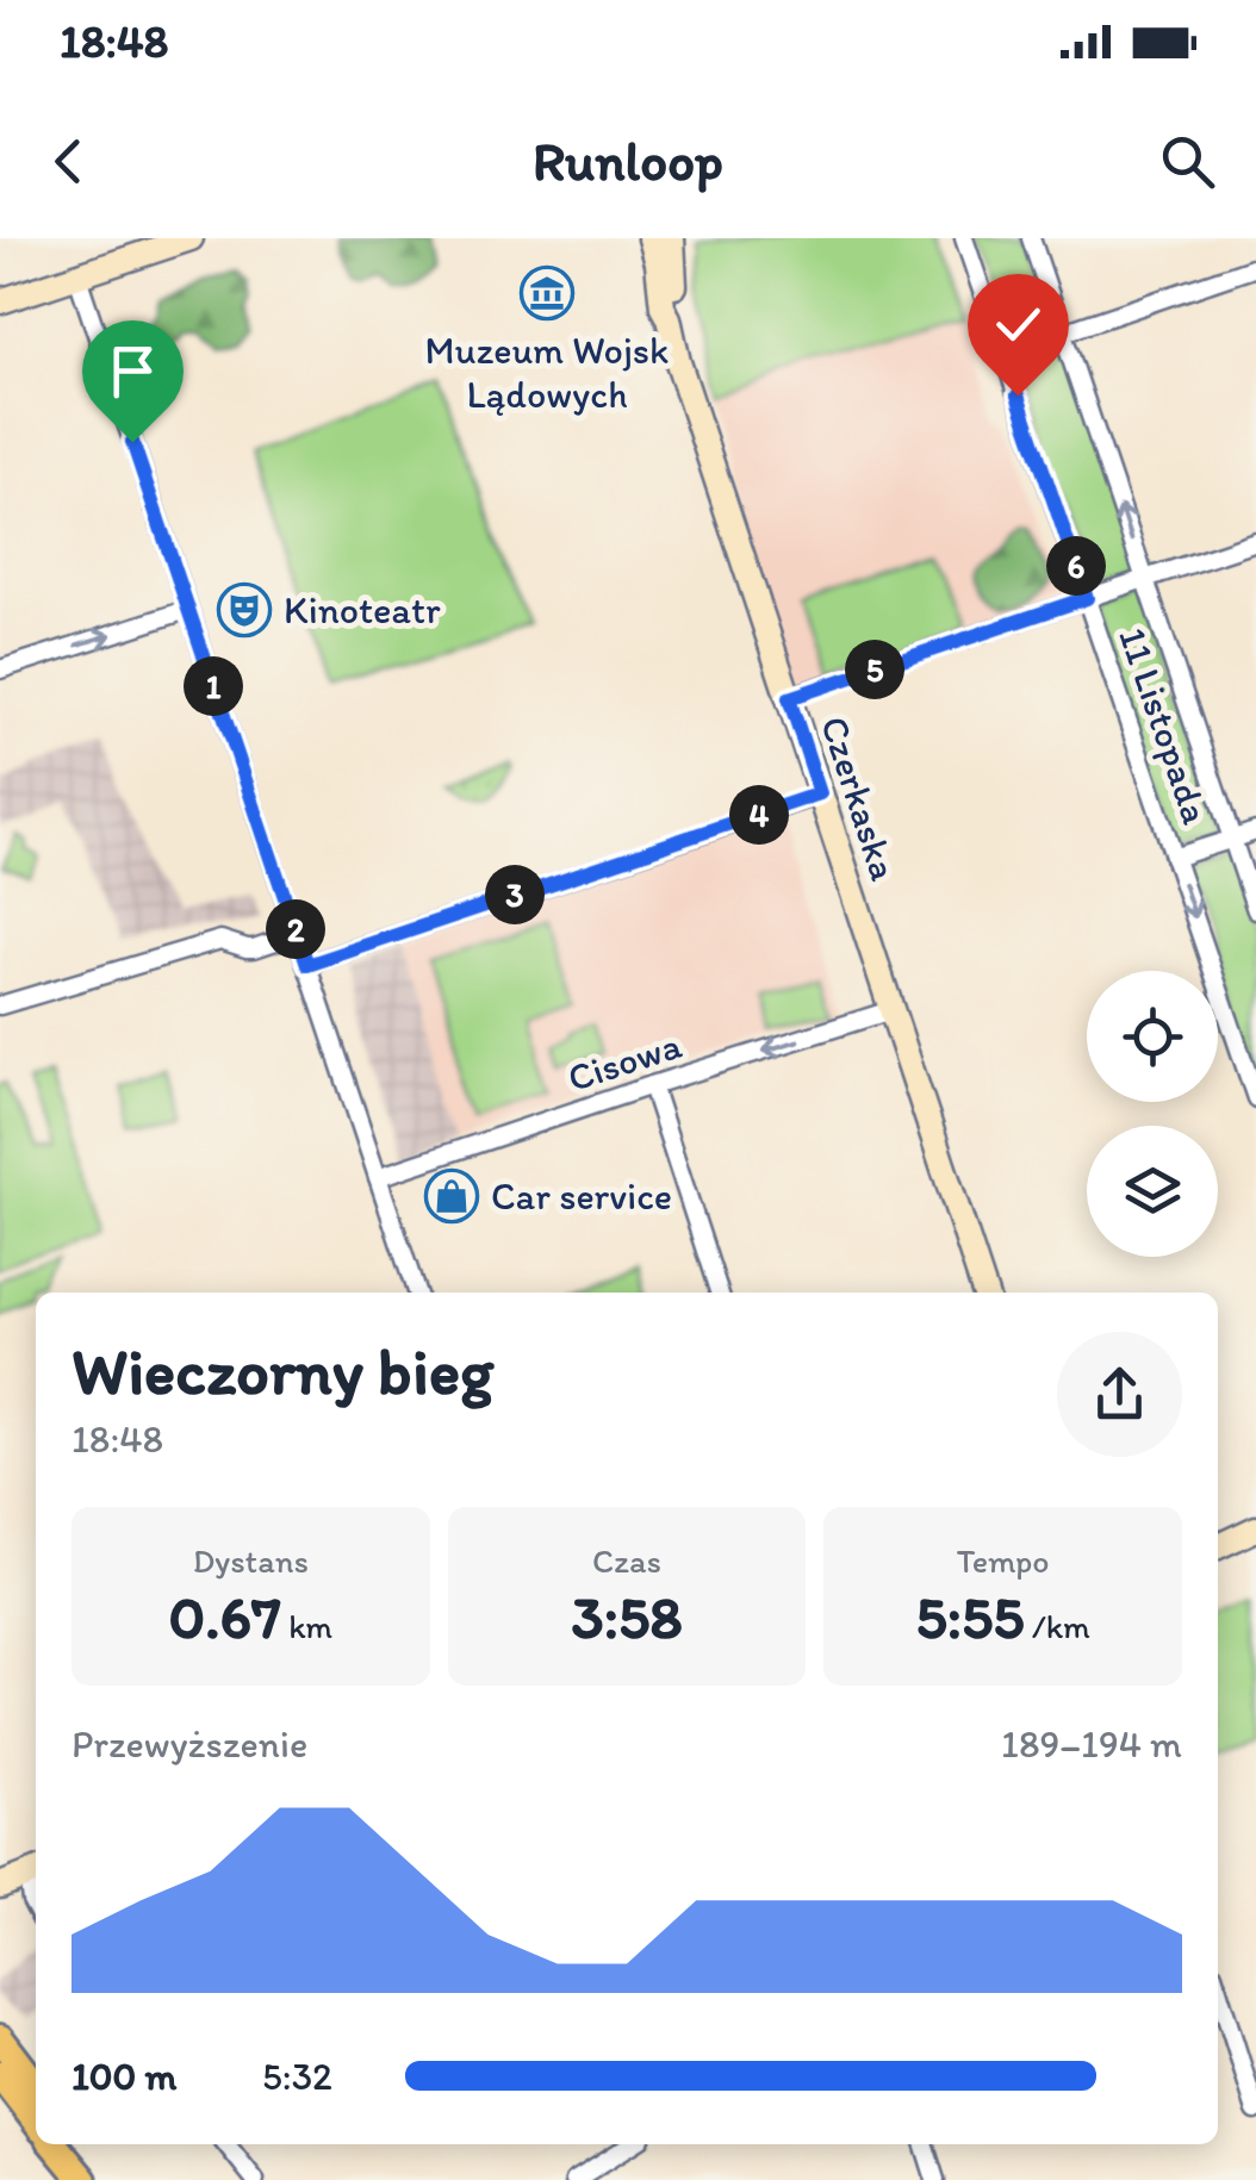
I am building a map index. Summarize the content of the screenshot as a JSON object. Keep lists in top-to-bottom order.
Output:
{
  "streets": {
    "street": ["11 Listopada", "Czerkaska", "Cisowa"]
  },
  "crossings": [
    ["Czerkaska", "Cisowa"]
  ],
  "one_way": ["Cisowa"],
  "places": {
    "museum": ["Muzeum Wojsk Lądowych"],
    "theatre": ["Kinoteatr"],
    "shop": ["Car service"]
  },
  "page": {
    "status": "18:48",
    "header": "Runloop",
    "pins": [
      "6",
      "5",
      "1",
      "4",
      "3",
      "2"
    ],
    "heading": ["Wieczorny bieg", "18:48"],
    "stats": [
      ["Dystans", "0.67 km"],
      ["Czas", "3:58"],
      ["Tempo", "5:55 /km"]
    ],
    "chart": ["Przewyższenie", "189–194 m"],
    "list": [
      {
        "name": "100 m",
        "note": "5:32"
      }
    ]
  }
}
